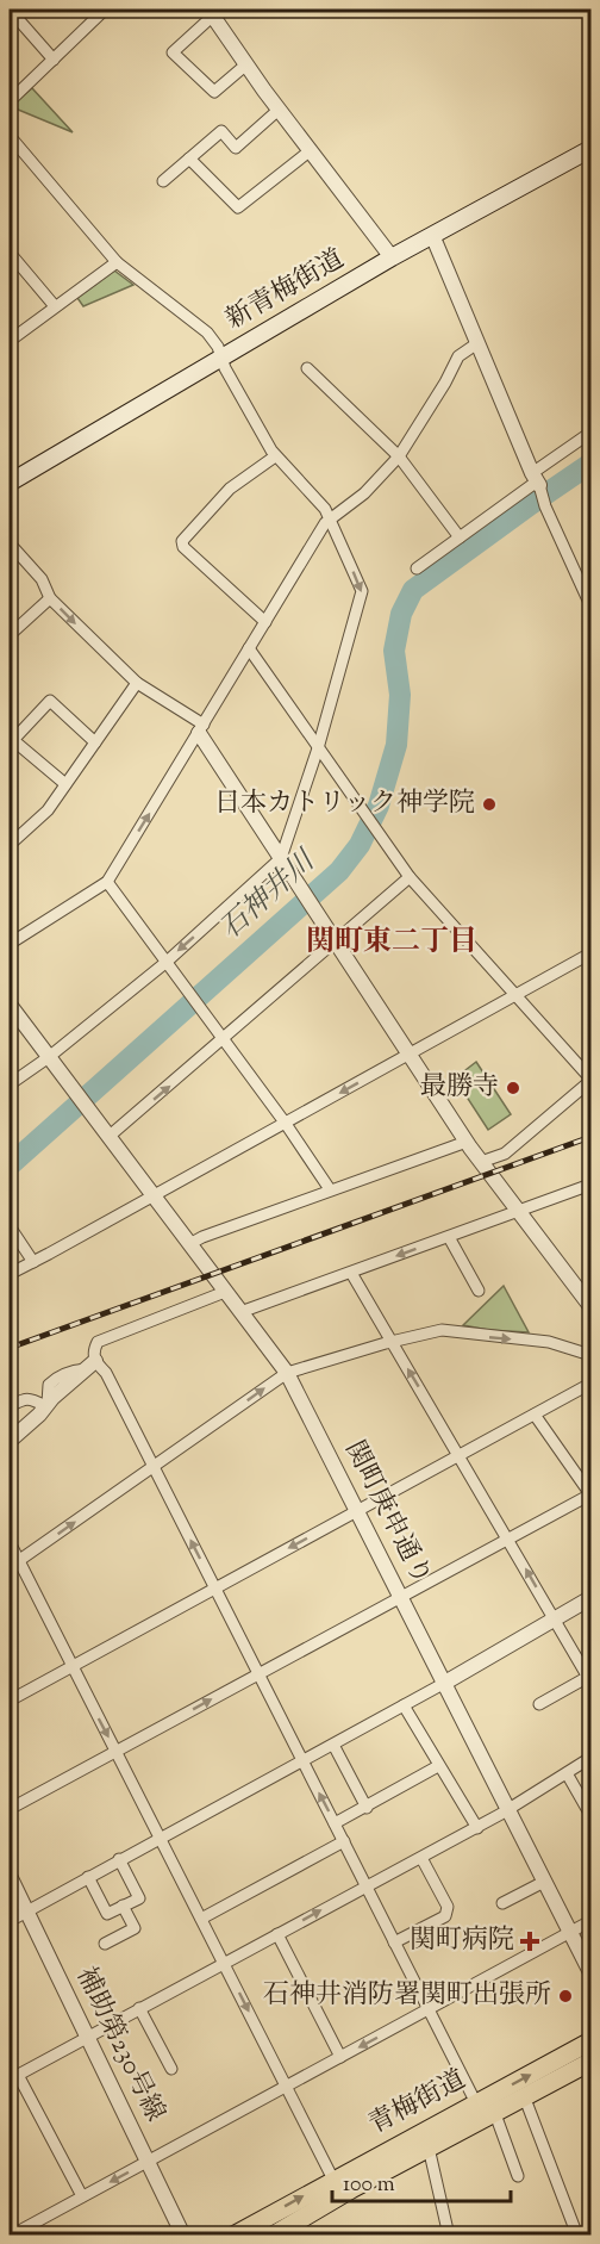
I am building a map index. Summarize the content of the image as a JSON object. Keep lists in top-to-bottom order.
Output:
{
  "streets": {
    "main road": ["新青梅街道", "青梅街道"],
    "street": ["関町庚申通り", "補助第230号線"]
  },
  "districts": ["関町東二丁目"],
  "water": ["石神井川"],
  "places": {
    "other": ["日本カトリック神学院", "最勝寺", "石神井消防署関町出張所"],
    "health": ["関町病院"]
  },
  "scale_bar": "100 m"
}
